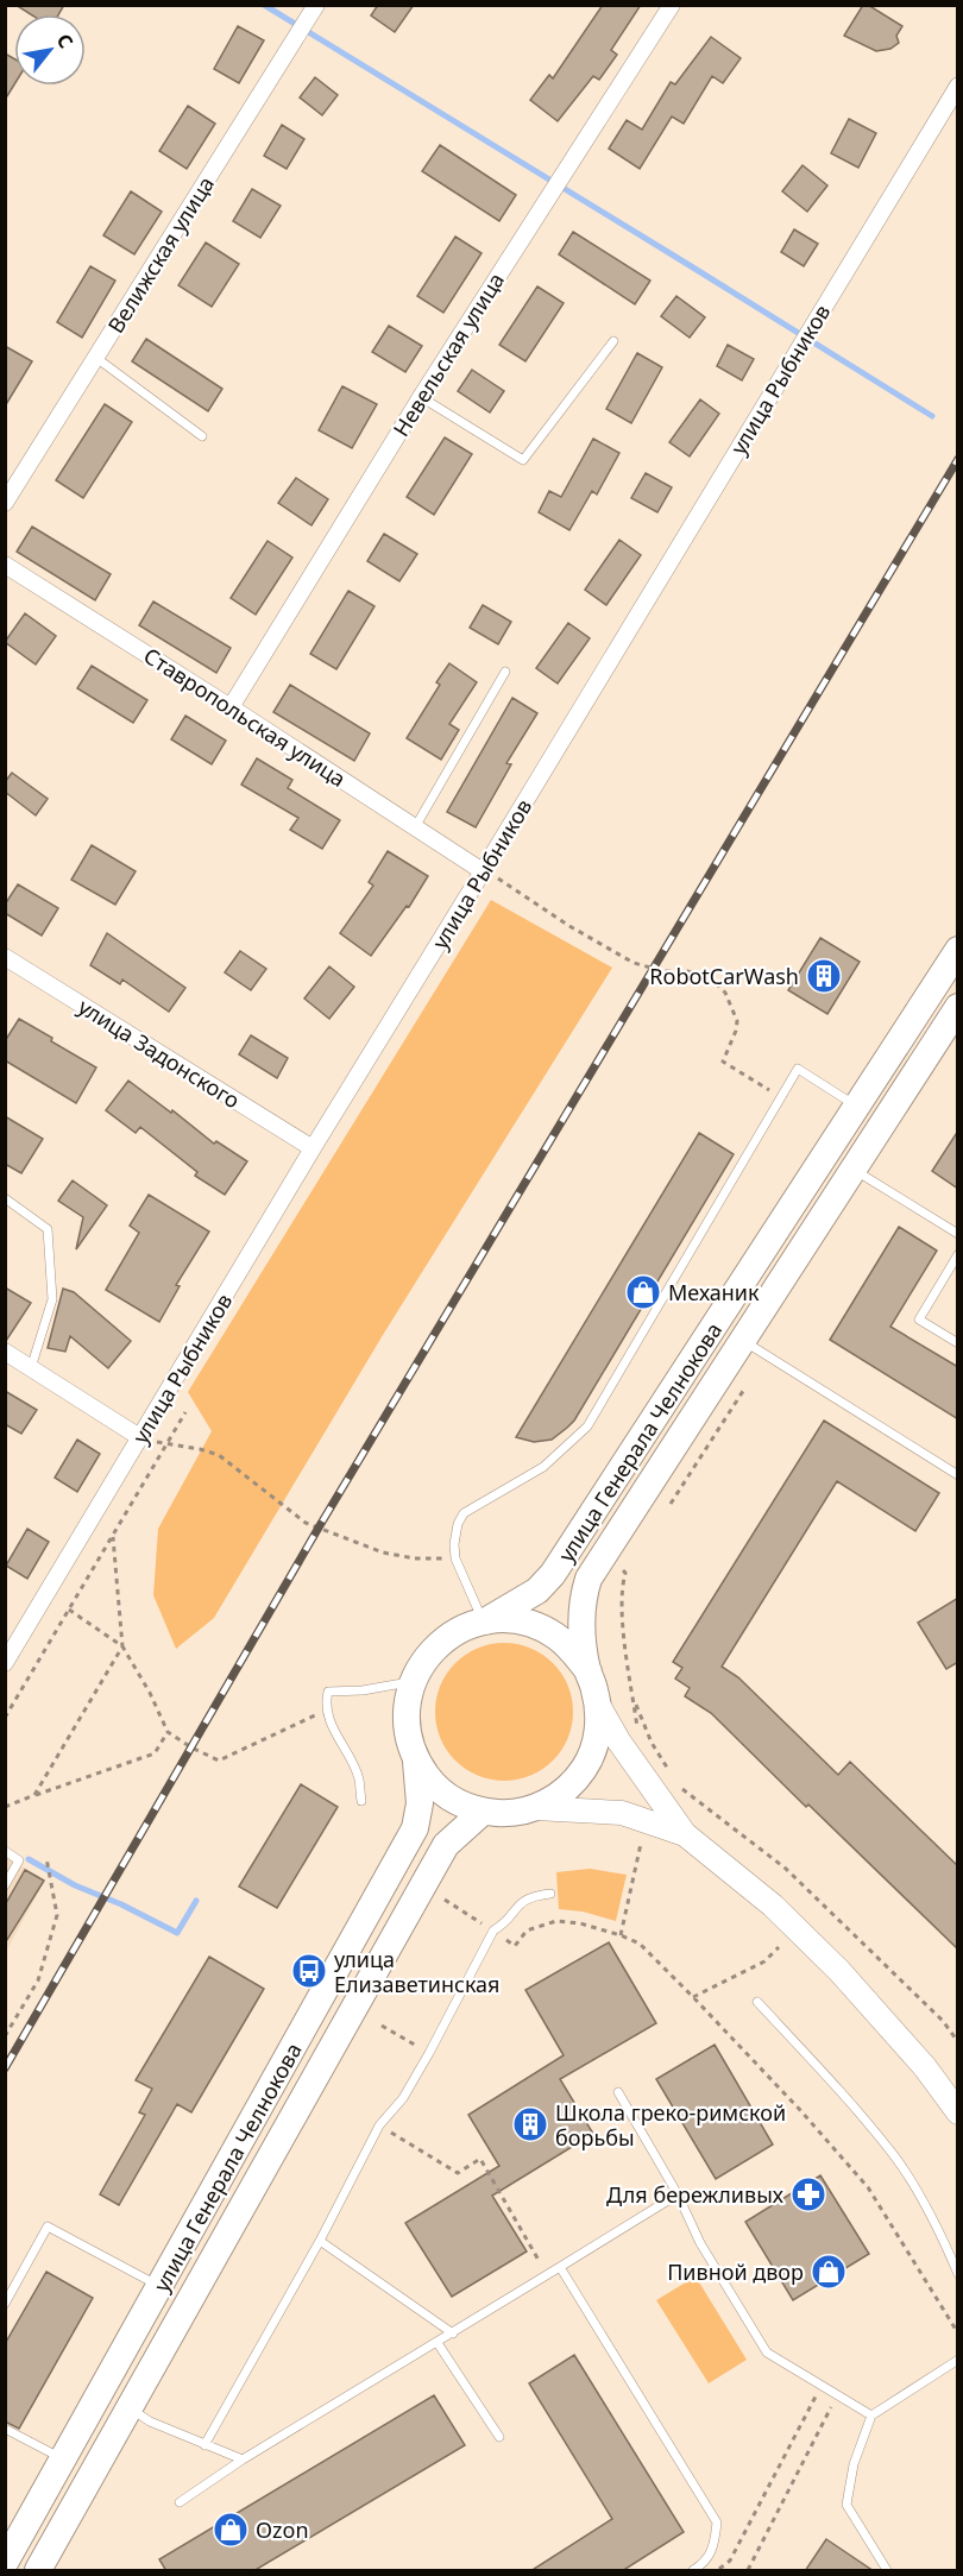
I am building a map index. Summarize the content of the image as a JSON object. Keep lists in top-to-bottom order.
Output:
{
  "streets": {
    "main road": ["улица Генерала Челнокова"],
    "street": [
      "Велижская улица",
      "Невельская улица",
      "улица Рыбников",
      "Ставропольская улица",
      "улица Задонского"
    ]
  },
  "crossings": [
    ["Невельская улица", "Ставропольская улица"],
    ["улица Рыбников", "Ставропольская улица"],
    ["улица Рыбников", "улица Задонского"]
  ],
  "places": {
    "building": ["RobotCarWash", "Школа греко-римской борьбы"],
    "shop": ["Механик", "Пивной двор", "Ozon"],
    "bus stop": ["улица Елизаветинская"],
    "pharmacy": ["Для бережливых"]
  },
  "north": "top right"
}
